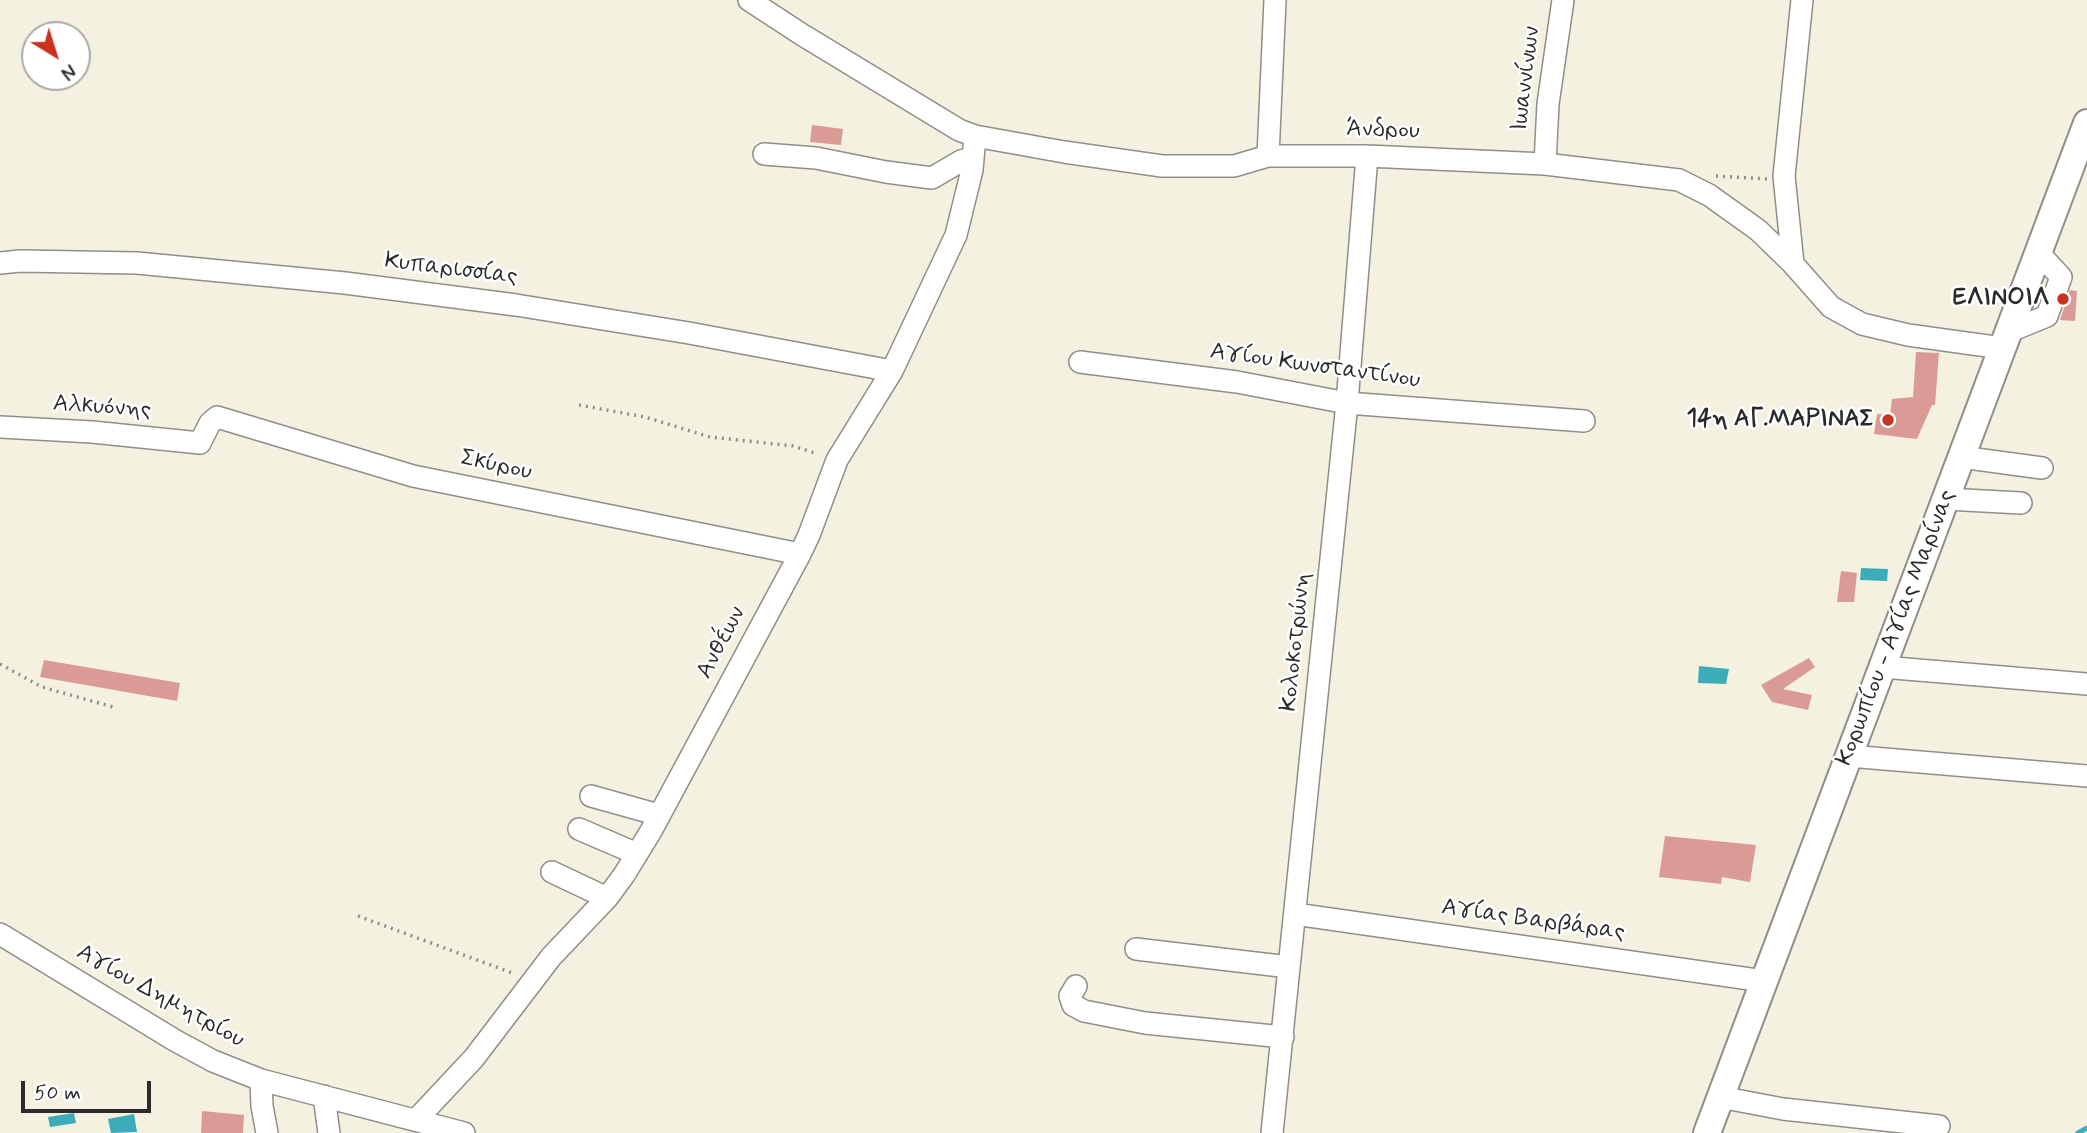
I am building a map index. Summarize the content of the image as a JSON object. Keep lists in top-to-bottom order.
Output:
{
  "streets": {
    "main road": ["Κορωπίου - Αγίας Μαρίνας"],
    "street": [
      "Ιωαννίνων",
      "Άνδρου",
      "Κυπαρισσίας",
      "Αγίου Κωνσταντίνου",
      "Αλκυόνης",
      "Σκύρου",
      "Κολοκοτρώνη",
      "Ανθέων",
      "Αγίας Βαρβάρας",
      "Αγίου Δημητρίου"
    ]
  },
  "crossings": [
    ["Ιωαννίνων", "Άνδρου"],
    ["Άνδρου", "Κορωπίου - Αγίας Μαρίνας"],
    ["Άνδρου", "Κολοκοτρώνη"],
    ["Άνδρου", "Ανθέων"],
    ["Κυπαρισσίας", "Ανθέων"],
    ["Αγίου Κωνσταντίνου", "Κολοκοτρώνη"],
    ["Αλκυόνης", "Σκύρου"],
    ["Σκύρου", "Ανθέων"],
    ["Κορωπίου - Αγίας Μαρίνας", "Αγίας Βαρβάρας"],
    ["Κολοκοτρώνη", "Αγίας Βαρβάρας"],
    ["Ανθέων", "Αγίου Δημητρίου"]
  ],
  "places": ["ΕΛΙΝΟΙΛ", "14η ΑΓ.ΜΑΡΙΝΑΣ"],
  "scale_bar": "50 m",
  "north": "bottom right"
}
